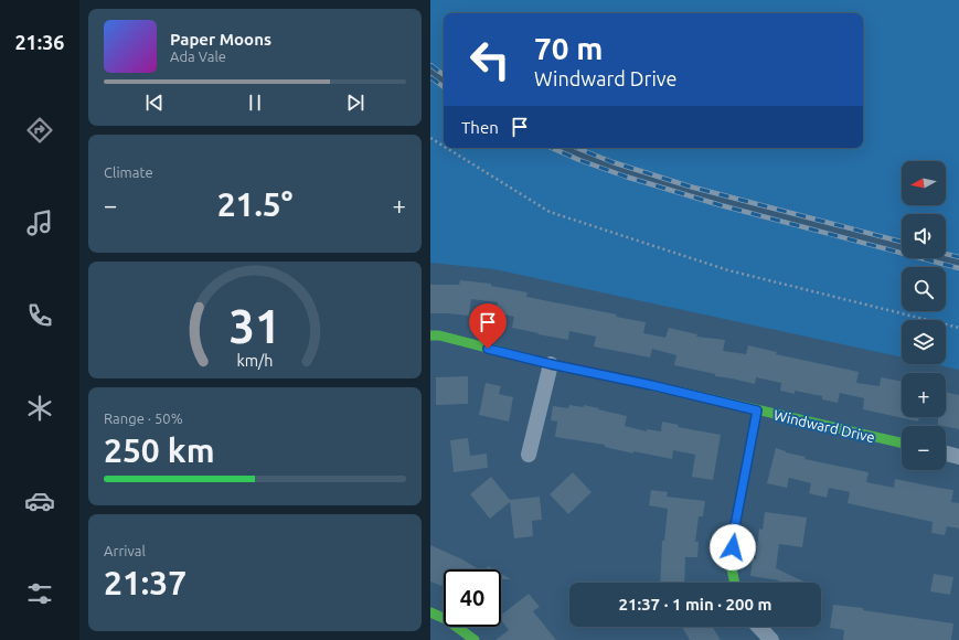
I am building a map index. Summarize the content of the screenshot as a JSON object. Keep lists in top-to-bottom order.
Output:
{
  "streets": {
    "street": ["Windward Drive"]
  },
  "north": "left",
  "page": {
    "tabs": "21:36",
    "turn": ["70 m", "Windward Drive"],
    "song": ["Paper Moons", "Ada Vale"],
    "then": "Then",
    "tile": [
      "Climate",
      ["Range · 50%", "250 km"],
      ["Arrival", "21:37"]
    ],
    "map_buttons": ["+", "−"],
    "heat": ["−", "21.5°", "+"],
    "limit": "40",
    "trip": "21:37 · 1 min · 200 m",
    "gauge": ["31", "km/h"]
  }
}
